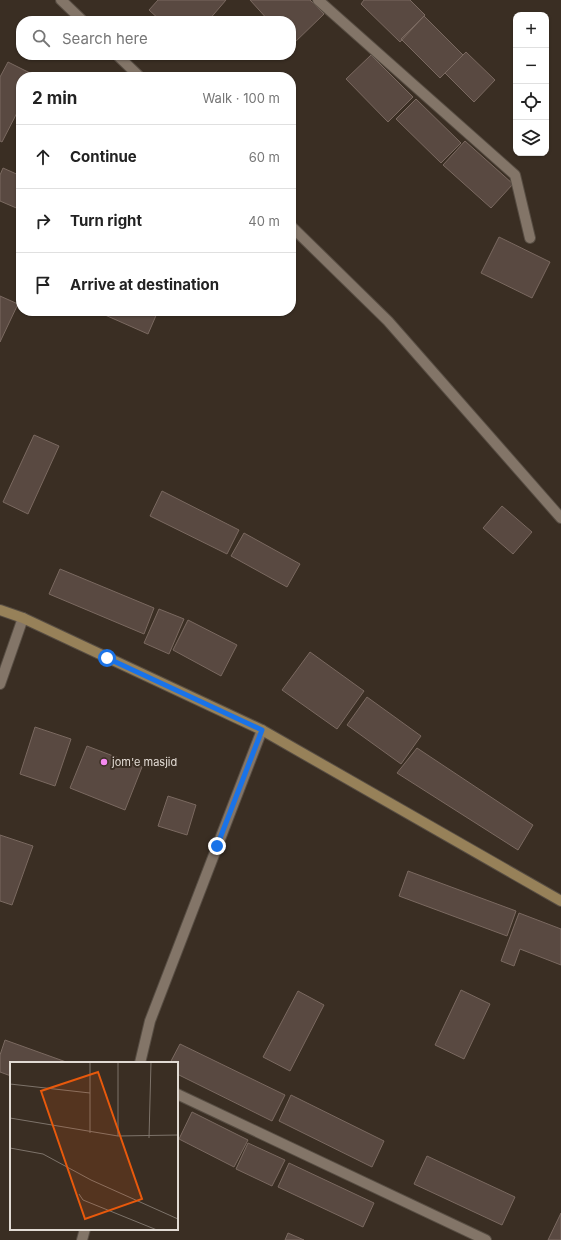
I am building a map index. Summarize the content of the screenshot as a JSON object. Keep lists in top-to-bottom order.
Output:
{
  "places": ["jom'e masjid"],
  "page": {
    "map_buttons": ["+", "−"],
    "search": "Search here",
    "heading": ["2 min", "Walk · 100 m"],
    "list": [
      ["Continue", "60 m"],
      ["Turn right", "40 m"],
      "Arrive at destination"
    ]
  }
}
